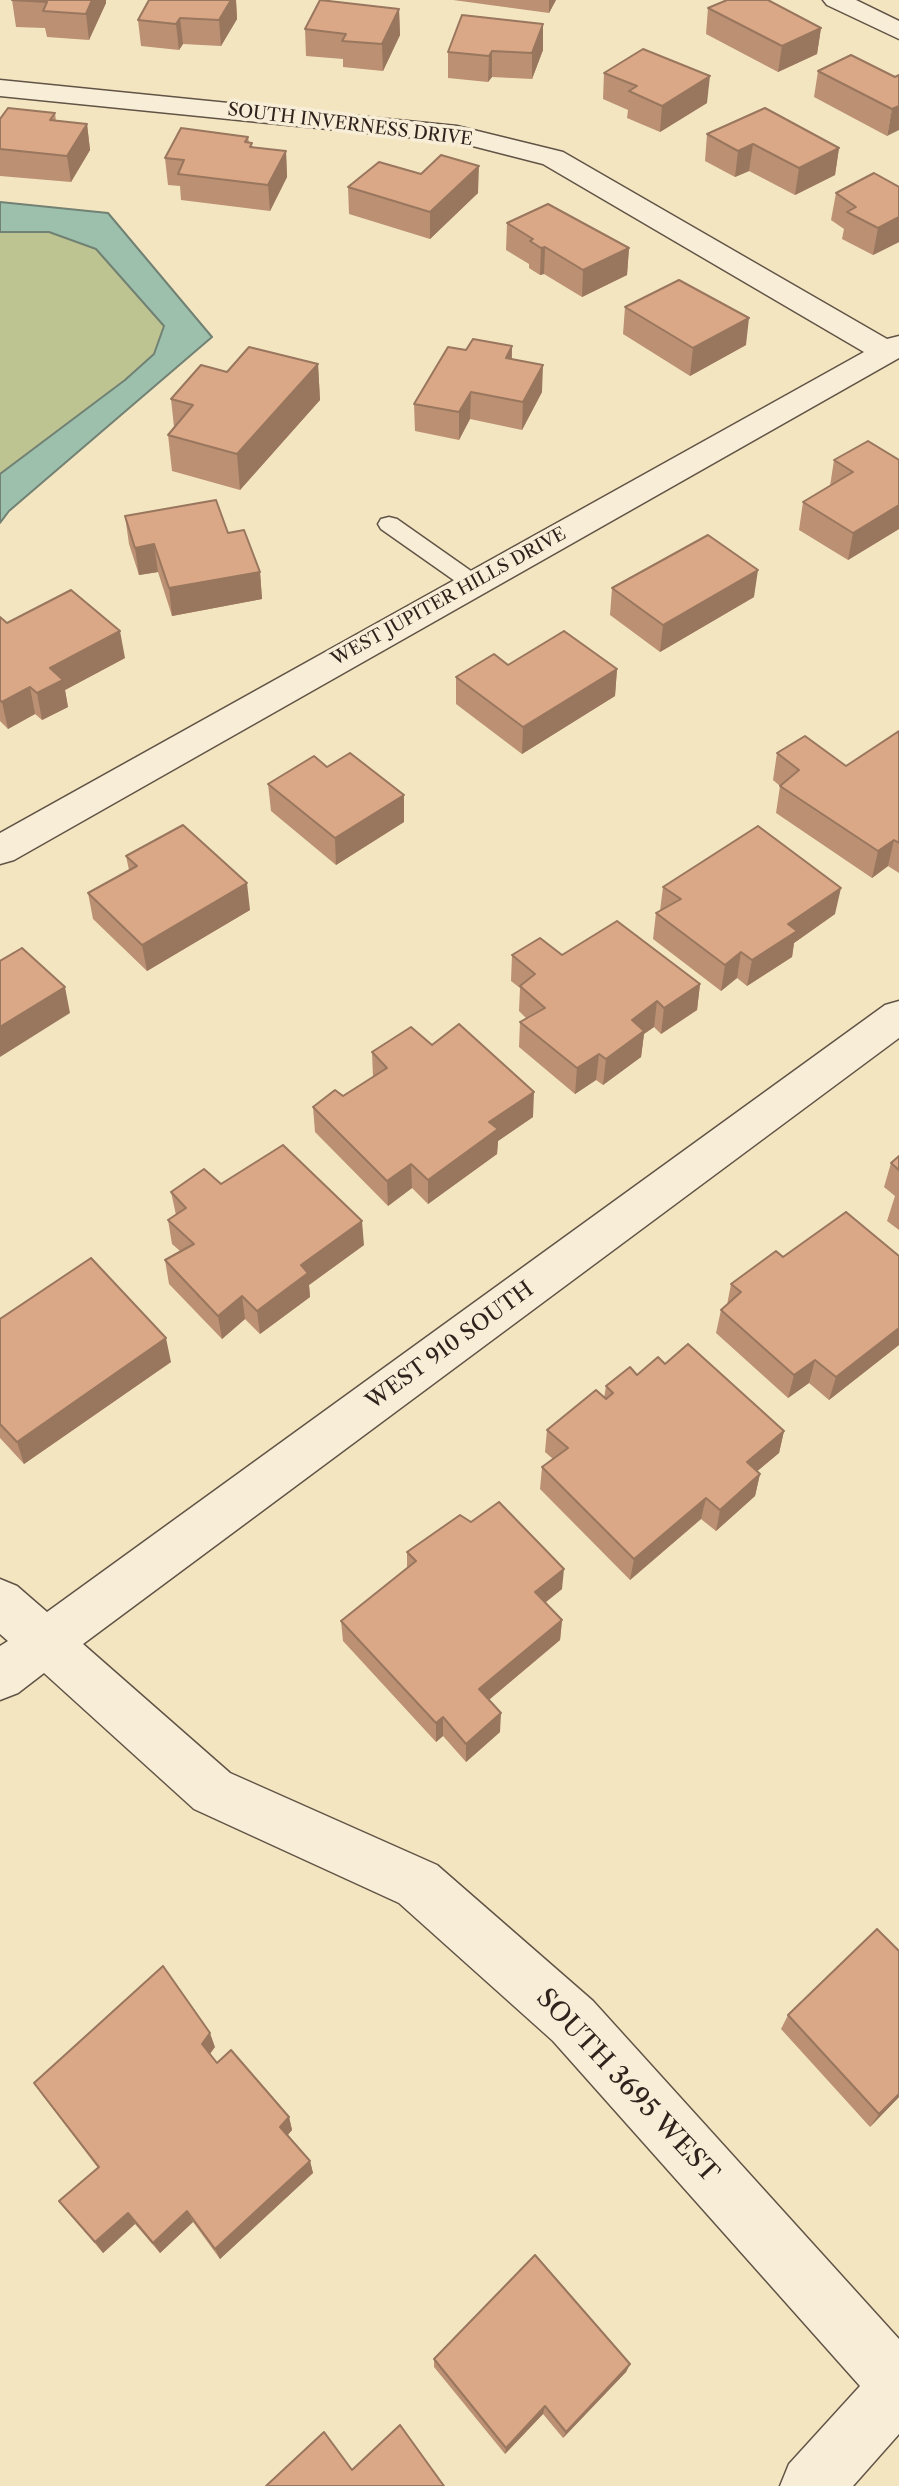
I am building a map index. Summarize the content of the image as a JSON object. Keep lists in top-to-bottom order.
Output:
{
  "streets": {
    "street": [
      "SOUTH INVERNESS DRIVE",
      "WEST JUPITER HILLS DRIVE",
      "WEST 910 SOUTH",
      "SOUTH 3695 WEST"
    ]
  },
  "crossings": [
    ["SOUTH INVERNESS DRIVE", "WEST JUPITER HILLS DRIVE"],
    ["WEST 910 SOUTH", "SOUTH 3695 WEST"]
  ]
}
